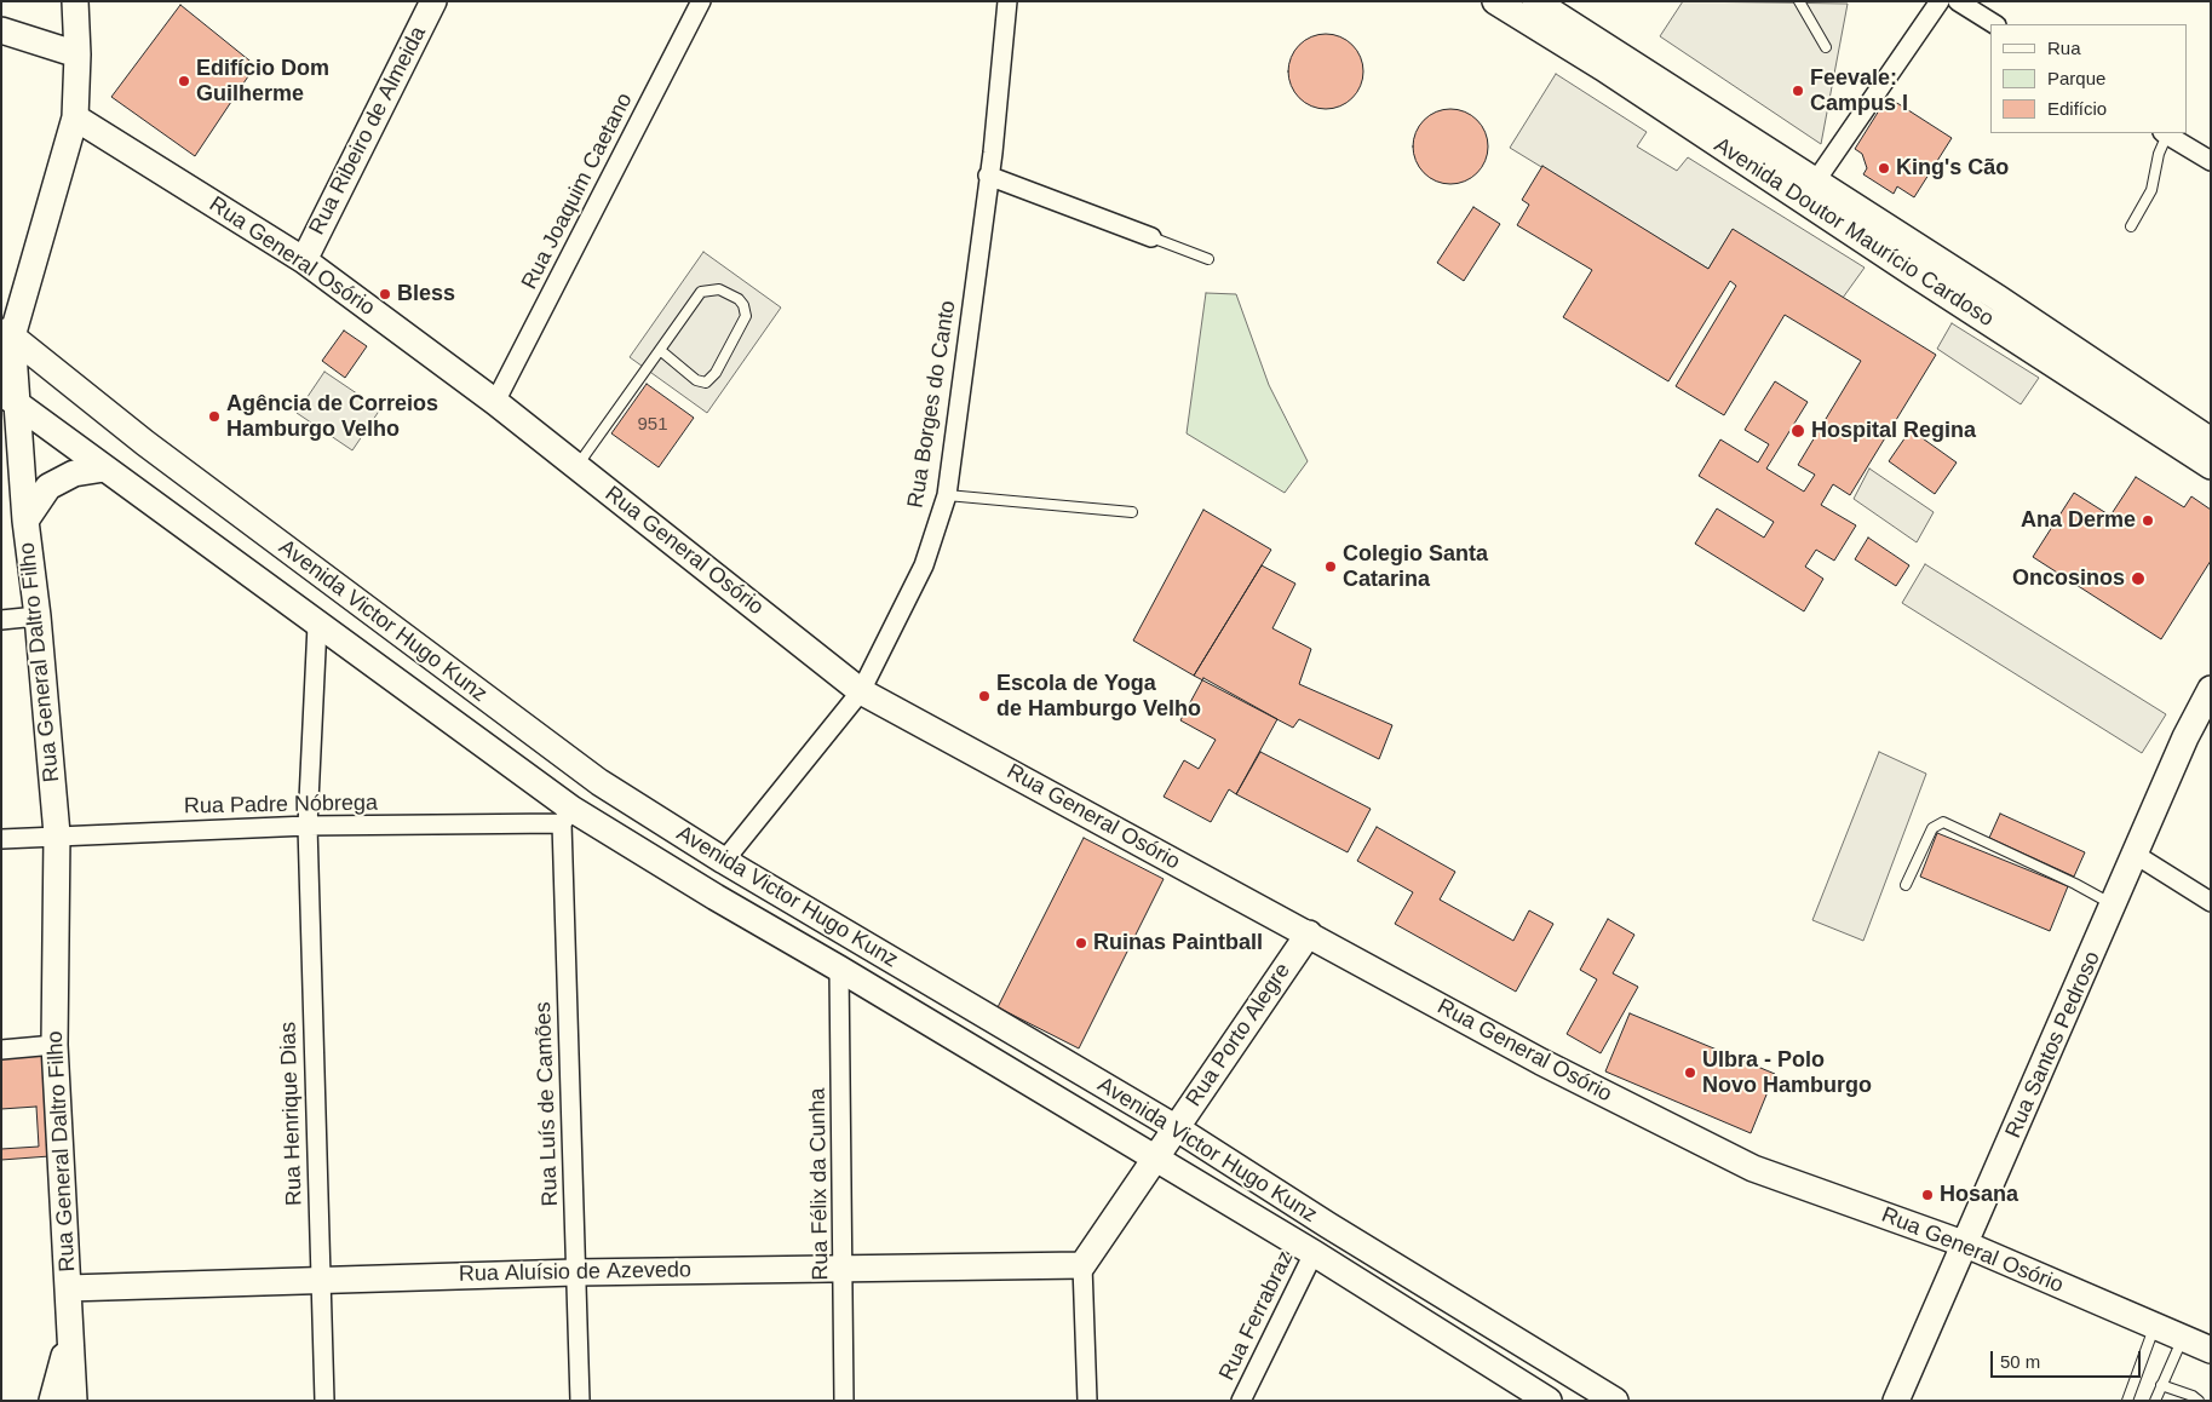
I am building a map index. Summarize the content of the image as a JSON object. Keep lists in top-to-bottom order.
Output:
{
  "streets": {
    "main road": [
      "Rua Ribeiro de Almeida",
      "Avenida Doutor Maurício Cardoso",
      "Rua General Osório",
      "Avenida Victor Hugo Kunz",
      "Rua General Daltro Filho",
      "Rua Porto Alegre",
      "Rua Santos Pedroso",
      "Rua Aluísio de Azevedo"
    ],
    "street": [
      "Rua Joaquim Caetano",
      "Rua Borges do Canto",
      "Rua Padre Nóbrega",
      "Rua Luís de Camões",
      "Rua Henrique Dias",
      "Rua Félix da Cunha",
      "Rua Ferrabraz"
    ]
  },
  "crossings": [
    ["Rua Ribeiro de Almeida", "Rua General Osório"],
    ["Rua Joaquim Caetano", "Rua General Osório"],
    ["Rua General Osório", "Rua Borges do Canto"],
    ["Rua General Osório", "Rua General Daltro Filho"],
    ["Rua General Osório", "Rua Porto Alegre"],
    ["Rua General Osório", "Rua Santos Pedroso"],
    ["Rua Borges do Canto", "Avenida Victor Hugo Kunz"],
    ["Avenida Victor Hugo Kunz", "Rua General Daltro Filho"],
    ["Avenida Victor Hugo Kunz", "Rua Padre Nóbrega"],
    ["Avenida Victor Hugo Kunz", "Rua Porto Alegre"],
    ["Avenida Victor Hugo Kunz", "Rua Luís de Camões"],
    ["Avenida Victor Hugo Kunz", "Rua Henrique Dias"],
    ["Avenida Victor Hugo Kunz", "Rua Félix da Cunha"],
    ["Avenida Victor Hugo Kunz", "Rua Ferrabraz"],
    ["Rua General Daltro Filho", "Rua Padre Nóbrega"],
    ["Rua General Daltro Filho", "Rua Aluísio de Azevedo"],
    ["Rua Padre Nóbrega", "Rua Luís de Camões"],
    ["Rua Padre Nóbrega", "Rua Henrique Dias"],
    ["Rua Porto Alegre", "Rua Aluísio de Azevedo"],
    ["Rua Luís de Camões", "Rua Aluísio de Azevedo"],
    ["Rua Henrique Dias", "Rua Aluísio de Azevedo"],
    ["Rua Félix da Cunha", "Rua Aluísio de Azevedo"]
  ],
  "places": [
    "Edifício Dom Guilherme",
    "Feevale: Campus I",
    "King's Cão",
    "Bless",
    "Agência de Correios Hamburgo Velho",
    "Hospital Regina",
    "Ana Derme",
    "Colegio Santa Catarina",
    "Oncosinos",
    "Escola de Yoga de Hamburgo Velho",
    "Ruinas Paintball",
    "Ulbra - Polo Novo Hamburgo",
    "Hosana"
  ],
  "house_numbers": ["951"],
  "legend": ["Rua", "Parque", "Edifício"],
  "scale_bar": "50 m"
}
